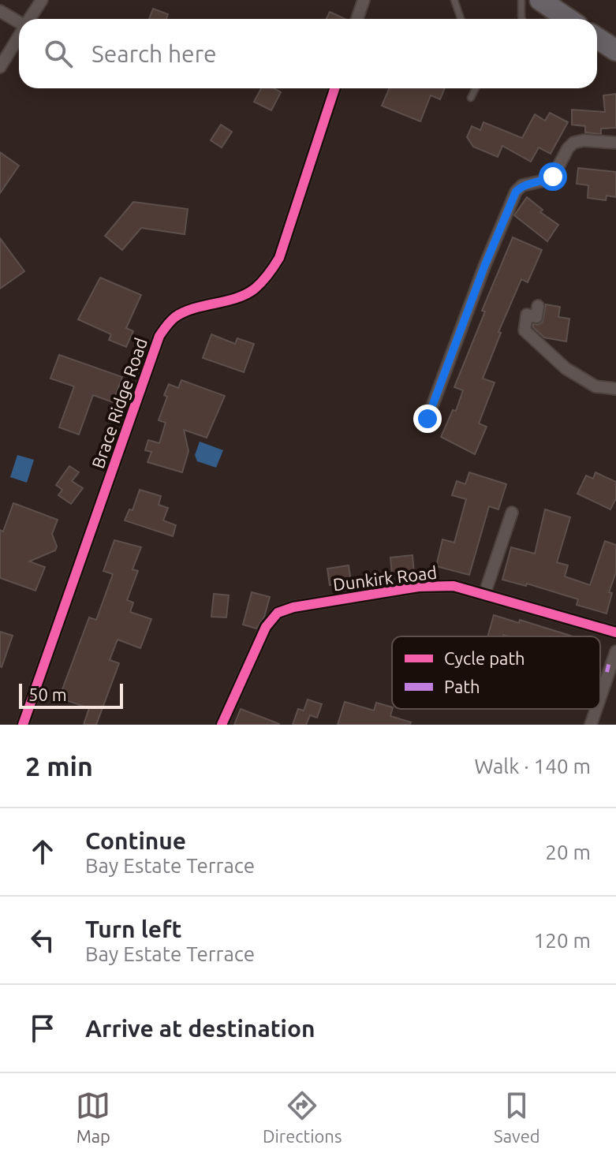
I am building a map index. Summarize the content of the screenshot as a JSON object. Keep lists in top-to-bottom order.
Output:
{
  "streets": {
    "street": ["Brace Ridge Road", "Dunkirk Road"]
  },
  "legend": ["Cycle path", "Path"],
  "scale_bar": "50 m",
  "page": {
    "search": "Search here",
    "scale": "50 m",
    "heading": ["2 min", "Walk · 140 m"],
    "list": [
      ["Continue", "Bay Estate Terrace", "20 m"],
      ["Turn left", "Bay Estate Terrace", "120 m"],
      "Arrive at destination"
    ],
    "nav": ["Map", "Directions", "Saved"]
  }
}
